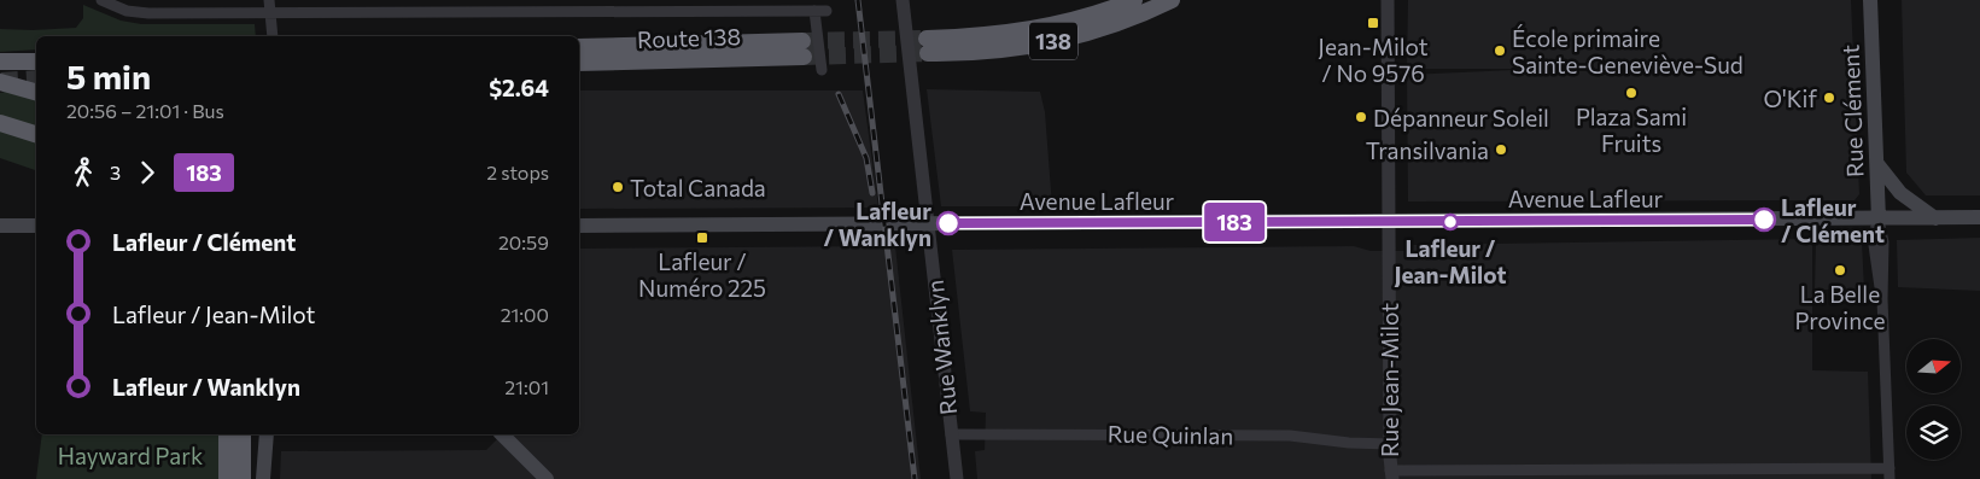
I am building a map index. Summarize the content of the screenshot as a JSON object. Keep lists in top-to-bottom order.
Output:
{
  "streets": {
    "highway": ["Route 138", "138"],
    "main road": ["Rue Clément", "Avenue Lafleur"],
    "street": ["Rue Wanklyn", "Rue Jean-Milot", "Rue Quinlan"]
  },
  "crossings": [
    ["Rue Clément", "Avenue Lafleur"],
    ["Avenue Lafleur", "Rue Wanklyn"],
    ["Avenue Lafleur", "Rue Jean-Milot"],
    ["Rue Wanklyn", "Rue Quinlan"],
    ["Rue Jean-Milot", "Rue Quinlan"]
  ],
  "parks": ["Hayward Park"],
  "places": {
    "transit": ["Jean-Milot / No 9576", "Lafleur / Numéro 225"],
    "other": [
      "École primaire Sainte-Geneviève-Sud",
      "Plaza Sami Fruits",
      "O'Kif",
      "Dépanneur Soleil",
      "Transilvania",
      "Total Canada",
      "Lafleur / Clément",
      "Lafleur / Jean-Milot",
      "Lafleur / Wanklyn",
      "La Belle Province"
    ]
  },
  "lines": ["bus line 183"],
  "north": "right",
  "page": {
    "on_map": "183",
    "heading": ["5 min", "20:56 – 21:01 · Bus", "$2.64"],
    "legs": ["3", "183", "2 stops"],
    "list": [
      {
        "name": "Lafleur / Clément",
        "value": "20:59"
      },
      {
        "name": "Lafleur / Jean-Milot",
        "value": "21:00"
      },
      {
        "name": "Lafleur / Wanklyn",
        "value": "21:01"
      }
    ]
  }
}
